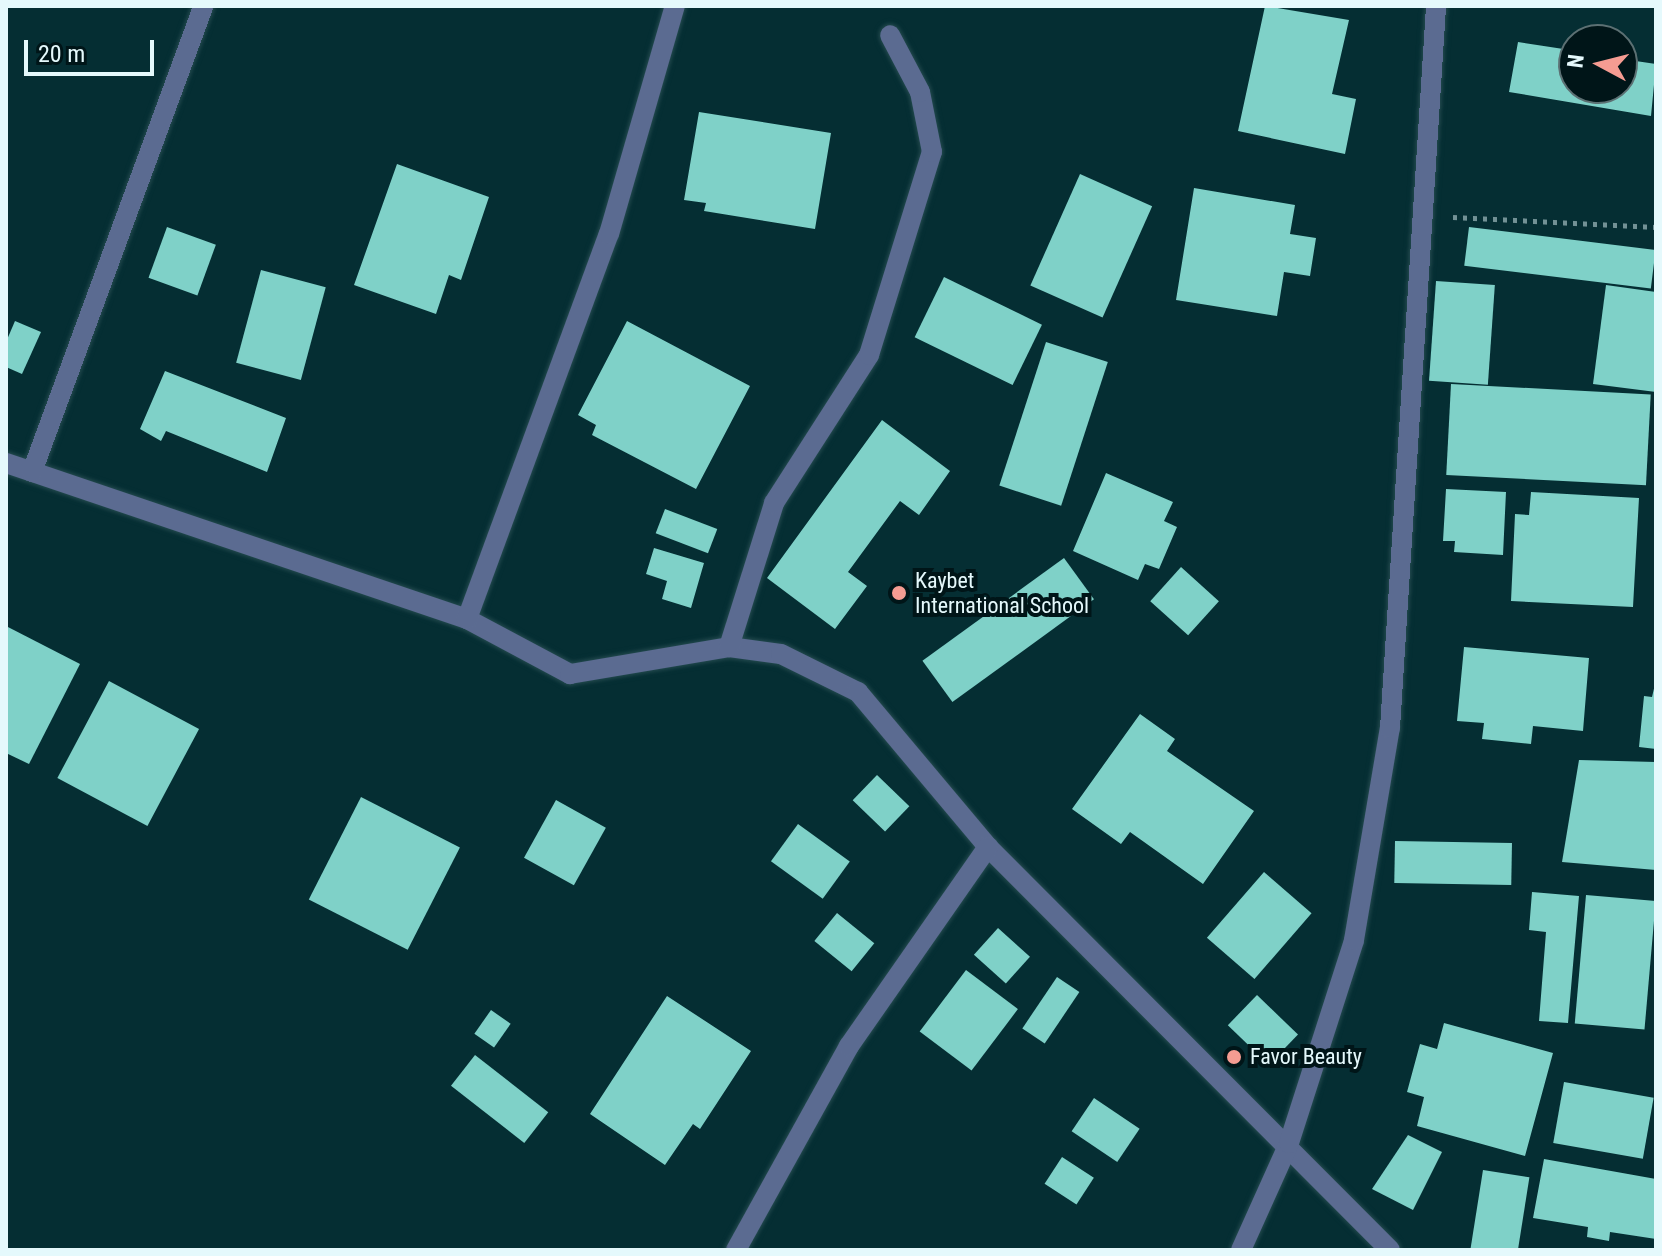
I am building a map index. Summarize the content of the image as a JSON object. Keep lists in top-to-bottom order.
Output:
{
  "places": ["Kaybet International School", "Favor Beauty"],
  "scale_bar": "20 m",
  "north": "left"
}
